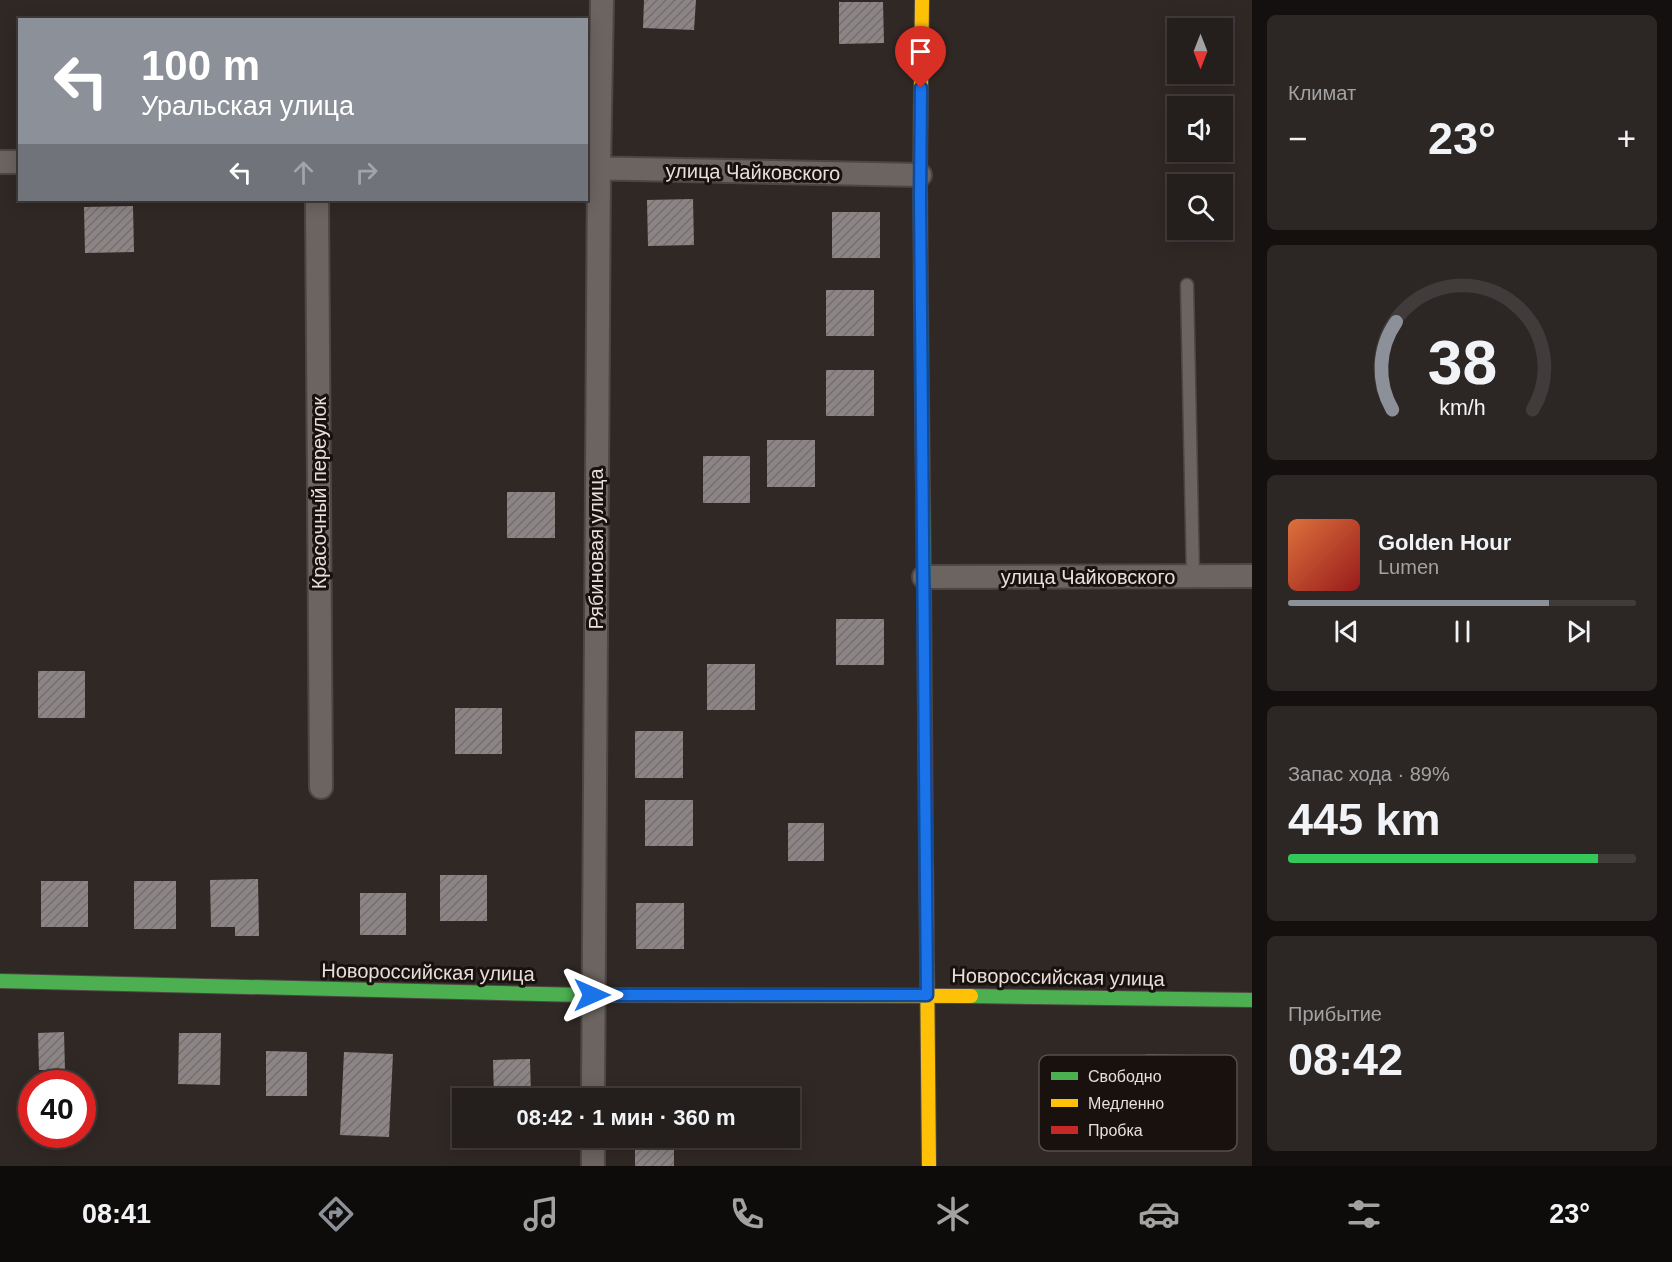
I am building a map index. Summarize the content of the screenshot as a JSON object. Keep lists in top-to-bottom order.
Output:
{
  "streets": {
    "street": [
      "улица Чайковского",
      "Красочный переулок",
      "Рябиновая улица",
      "Новороссийская улица"
    ]
  },
  "crossings": [
    ["улица Чайковского", "Рябиновая улица"],
    ["Рябиновая улица", "Новороссийская улица"]
  ],
  "legend": ["Свободно", "Медленно", "Пробка"],
  "north": "bottom",
  "page": {
    "tile": [
      "Климат",
      ["Запас хода · 89%", "445 km"],
      ["Прибытие", "08:42"]
    ],
    "turn": ["100 m", "Уральская улица"],
    "heat": ["−", "23°", "+"],
    "song": ["Golden Hour", "Lumen"],
    "limit": "40",
    "trip": "08:42 · 1 мин · 360 m",
    "tabs": ["08:41", "23°"],
    "gauge": ["38", "km/h"]
  }
}
